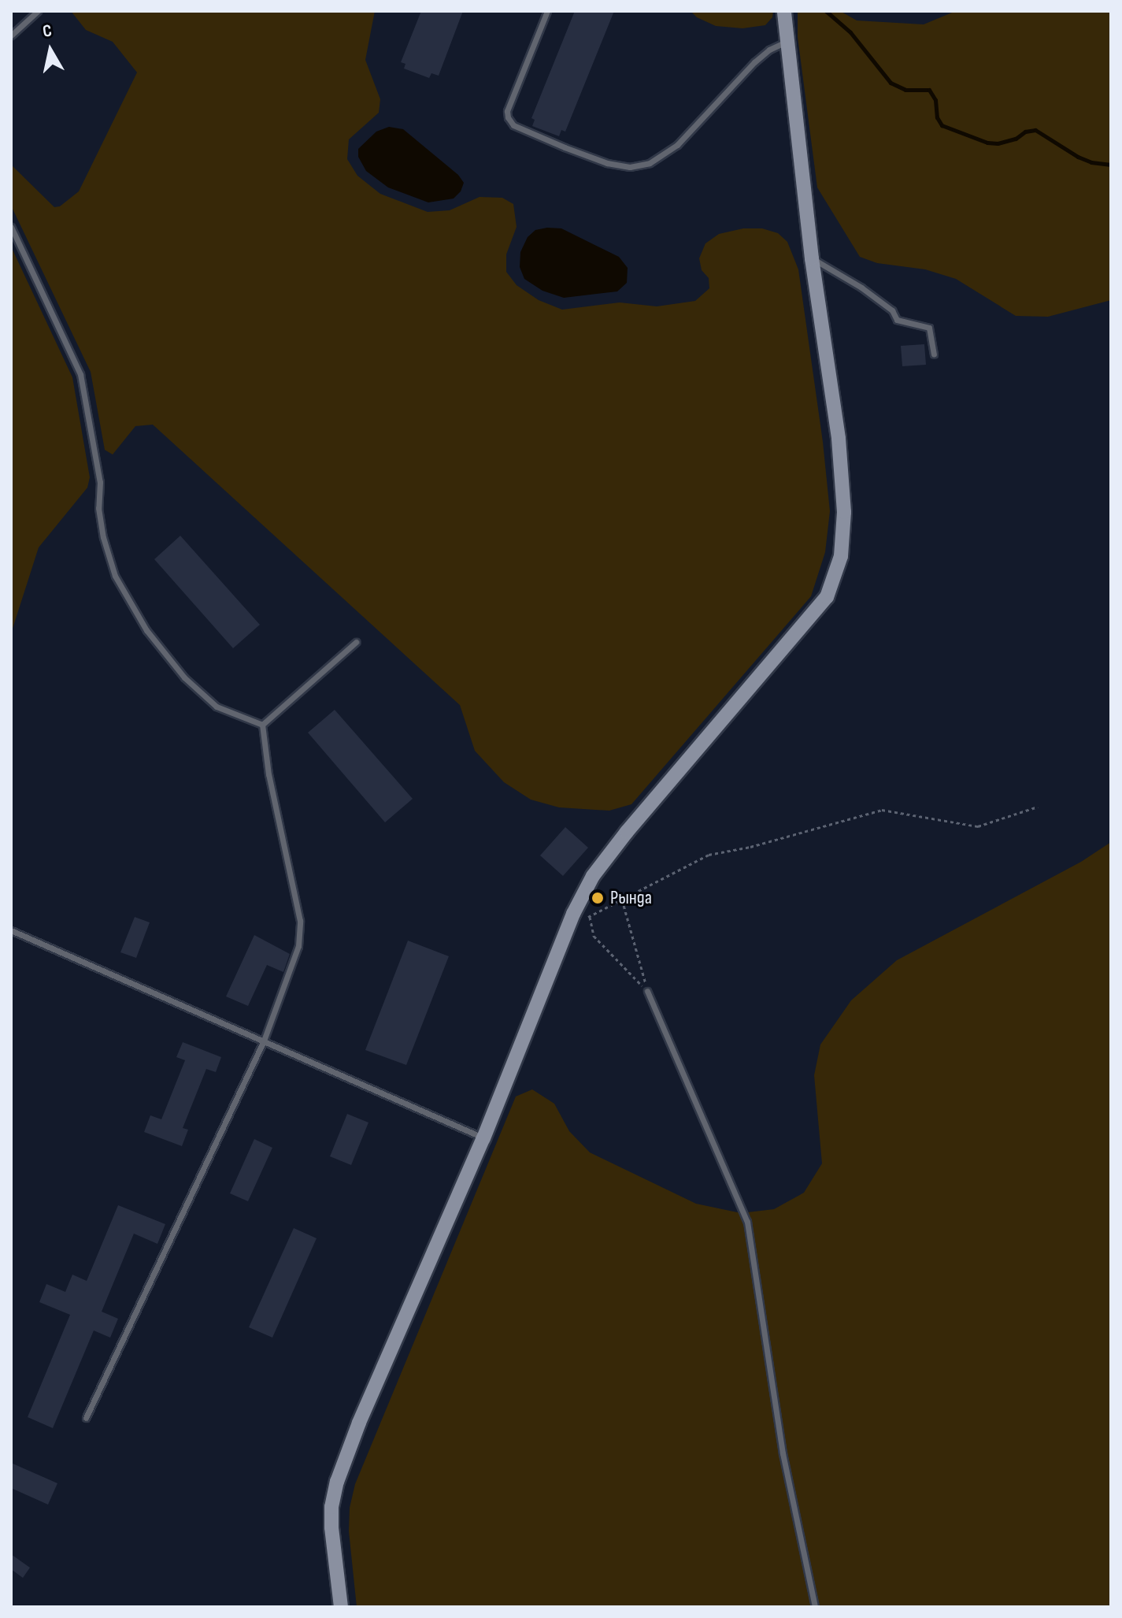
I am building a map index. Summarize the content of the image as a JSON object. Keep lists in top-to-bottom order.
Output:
{
  "places": ["Рында"],
  "north": "top"
}
